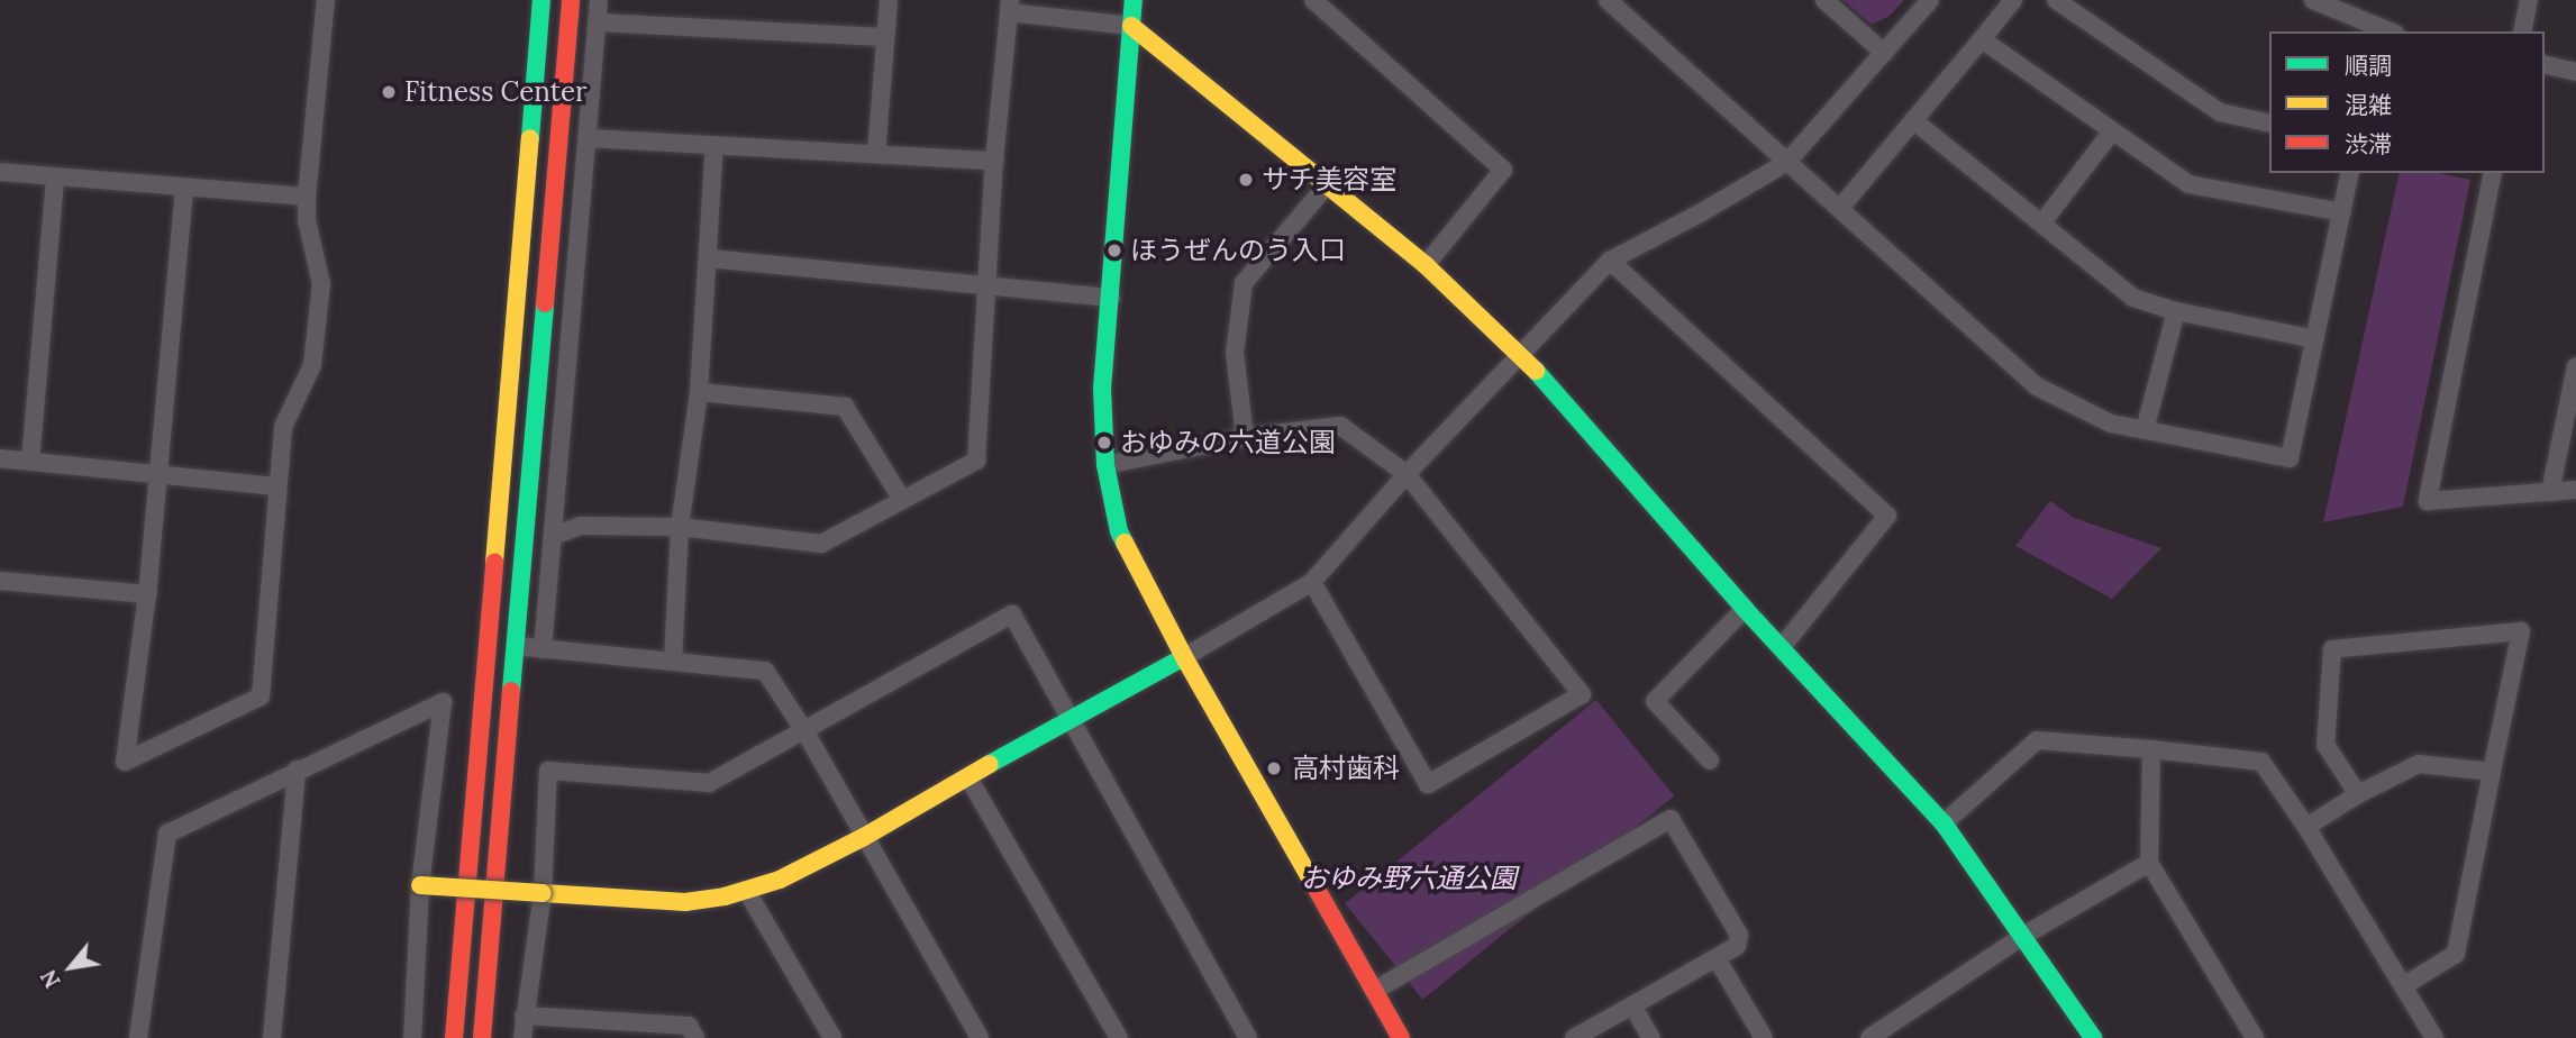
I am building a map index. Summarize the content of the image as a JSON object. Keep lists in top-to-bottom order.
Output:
{
  "parks": ["おゆみ野六通公園"],
  "places": [
    "Fitness Center",
    "サチ美容室",
    "ほうぜんのう入口",
    "おゆみの六道公園",
    "高村歯科"
  ],
  "legend": ["順調", "混雑", "渋滞"],
  "north": "bottom left"
}
